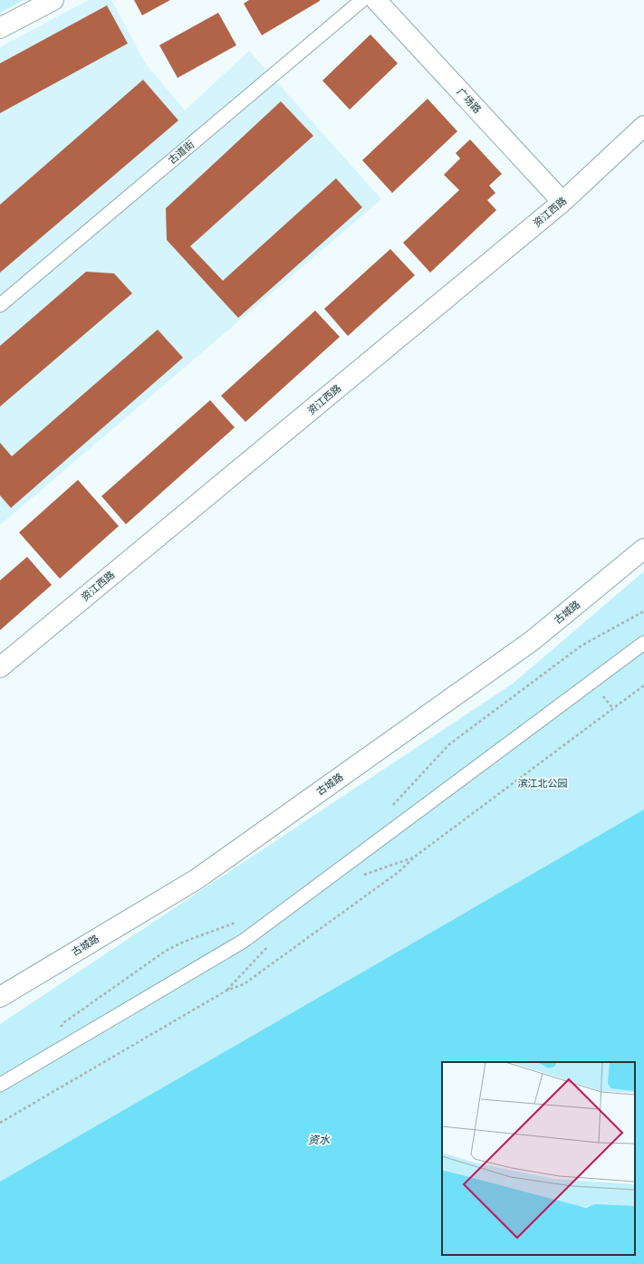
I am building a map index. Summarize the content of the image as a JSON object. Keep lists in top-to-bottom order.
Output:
{
  "streets": {
    "street": [
      "广场路",
      "古道街",
      "资江西路",
      "古城路"
    ]
  },
  "crossings": [
    ["广场路", "资江西路"]
  ],
  "water": ["资水"],
  "parks": ["滨江北公园"]
}
